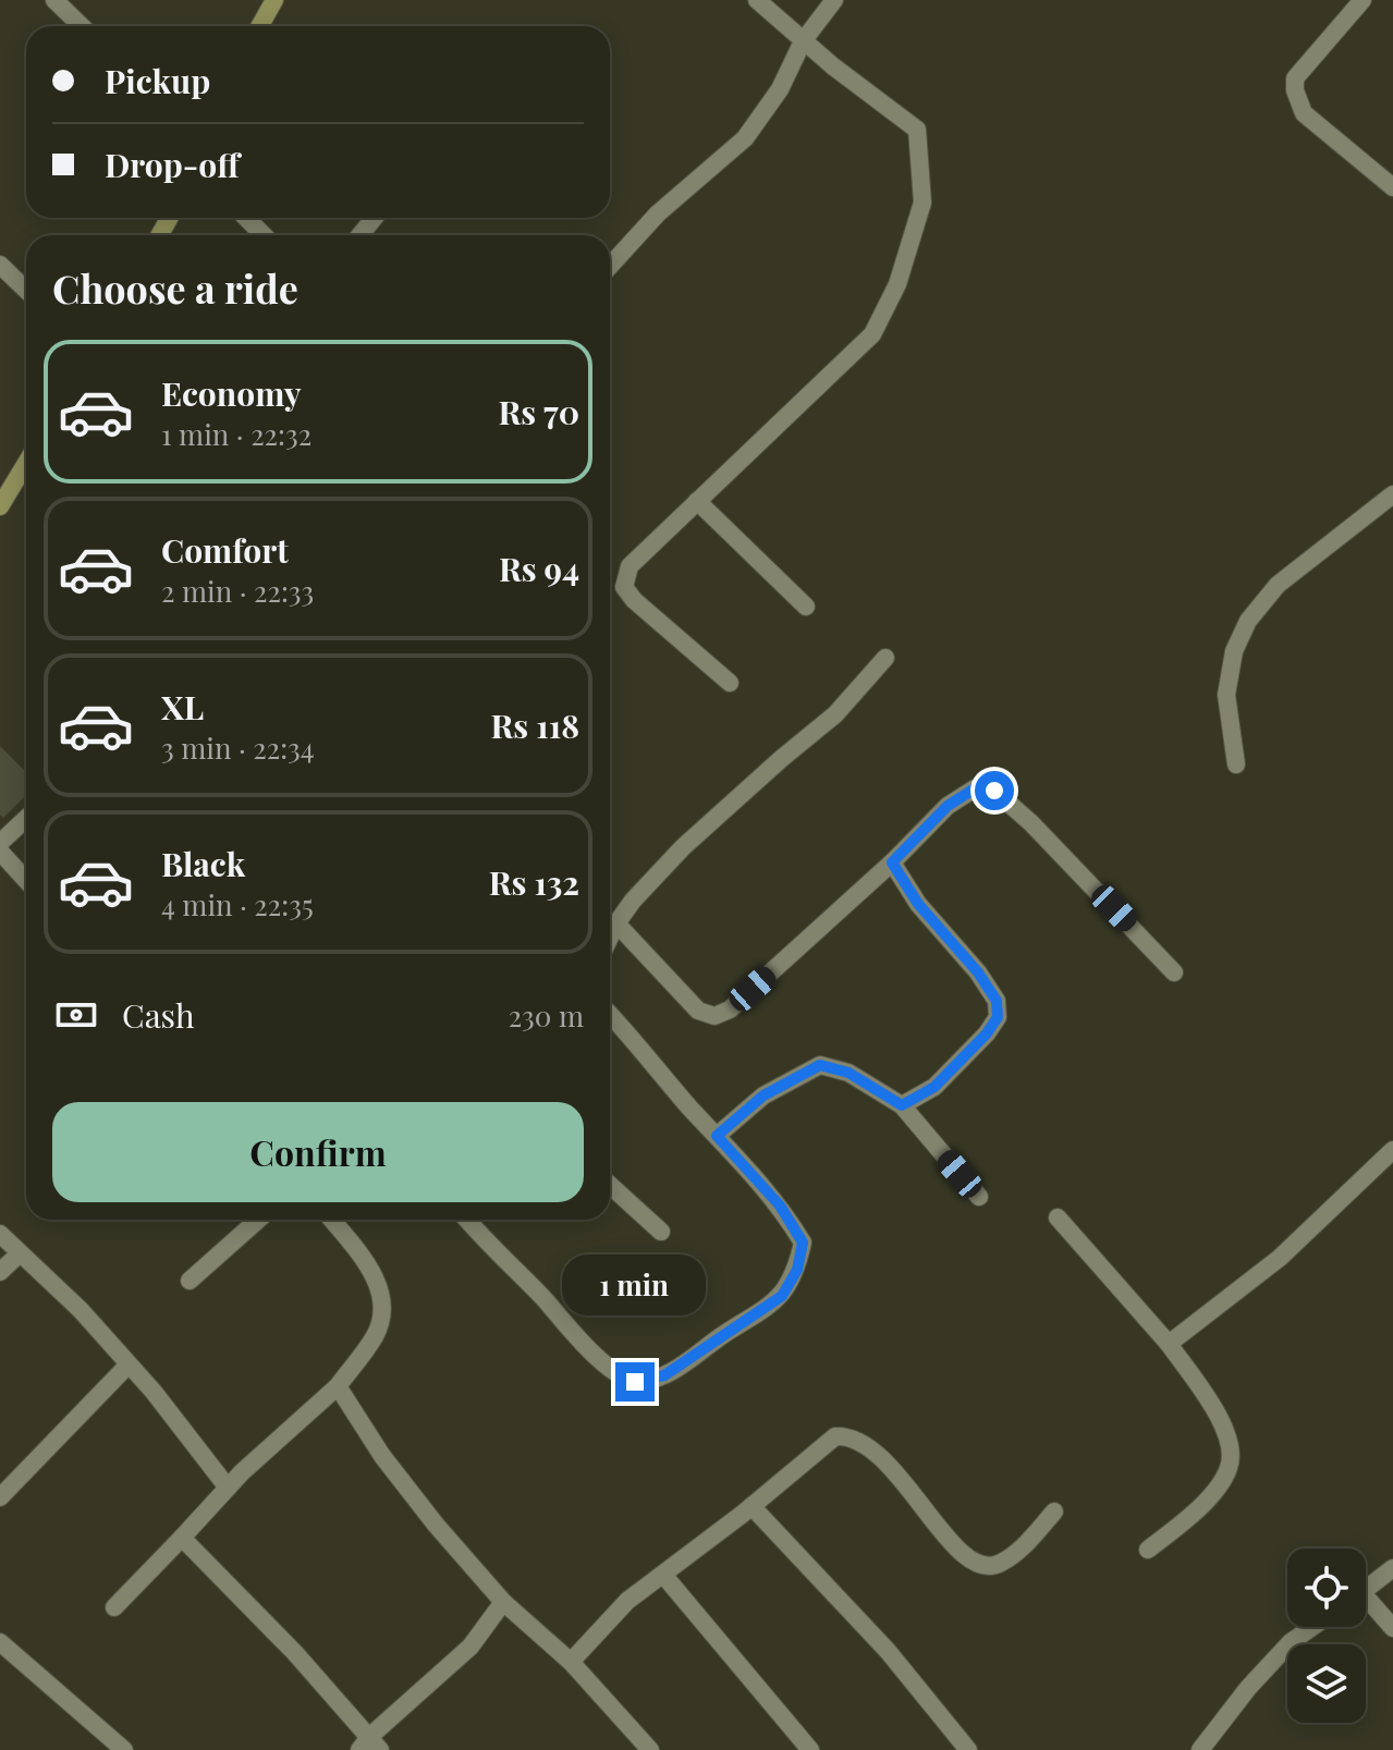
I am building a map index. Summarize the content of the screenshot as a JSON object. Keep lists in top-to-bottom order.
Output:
{
  "page": {
    "banner": ["Pickup", "Drop-off"],
    "heading": "Choose a ride",
    "list": [
      {
        "name": "Economy",
        "note": "1 min · 22:32",
        "value": "Rs 70"
      },
      {
        "name": "Comfort",
        "note": "2 min · 22:33",
        "value": "Rs 94"
      },
      {
        "name": "XL",
        "note": "3 min · 22:34",
        "value": "Rs 118"
      },
      {
        "name": "Black",
        "note": "4 min · 22:35",
        "value": "Rs 132"
      }
    ],
    "pay": ["Cash", "230 m"],
    "buttons": "Confirm",
    "bubble": "1 min"
  }
}
